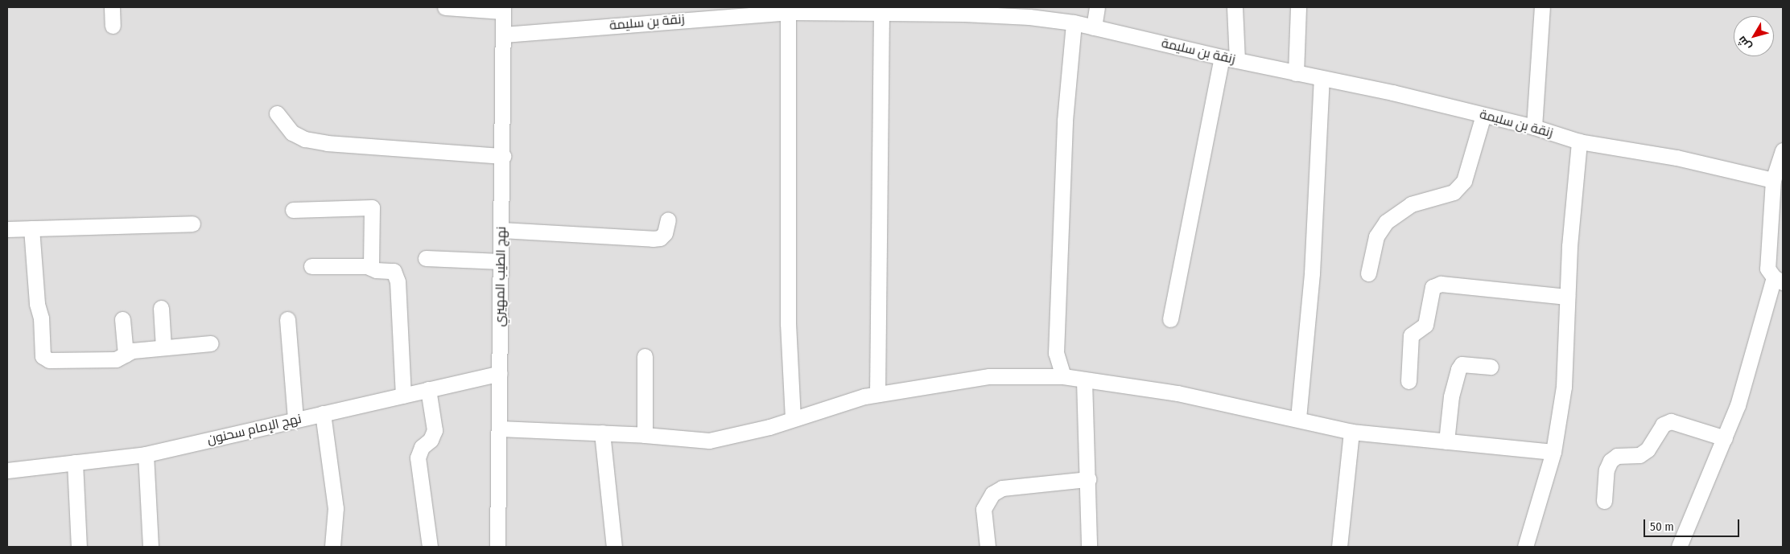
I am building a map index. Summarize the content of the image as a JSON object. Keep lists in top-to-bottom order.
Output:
{
  "streets": {
    "street": ["زنقة بن سليمة", "نهج الطيب المهيري", "نهج الإمام سحنون"]
  },
  "crossings": [
    ["زنقة بن سليمة", "نهج الطيب المهيري"],
    ["نهج الطيب المهيري", "نهج الإمام سحنون"]
  ],
  "scale_bar": "50 m",
  "north": "bottom left"
}
